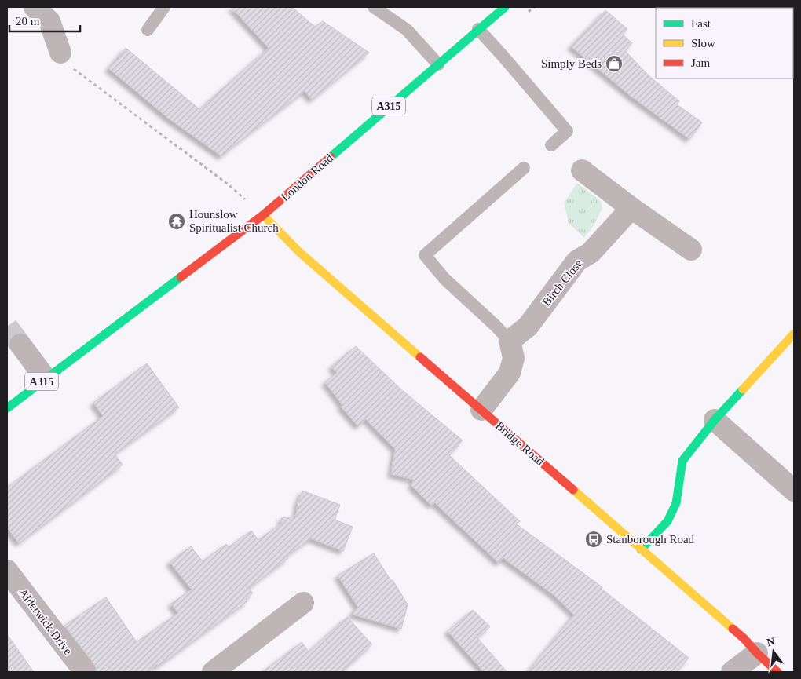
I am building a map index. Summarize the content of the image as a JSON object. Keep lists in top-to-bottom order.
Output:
{
  "streets": {
    "street": [
      "A315",
      "London Road",
      "Birch Close",
      "Bridge Road",
      "Alderwick Drive"
    ]
  },
  "crossings": [
    ["London Road", "Bridge Road"]
  ],
  "places": {
    "shop": ["Simply Beds"],
    "temple": ["Hounslow Spiritualist Church"],
    "bus stop": ["Stanborough Road"]
  },
  "legend": ["Fast", "Slow", "Jam"],
  "scale_bar": "20 m",
  "north": "top"
}
